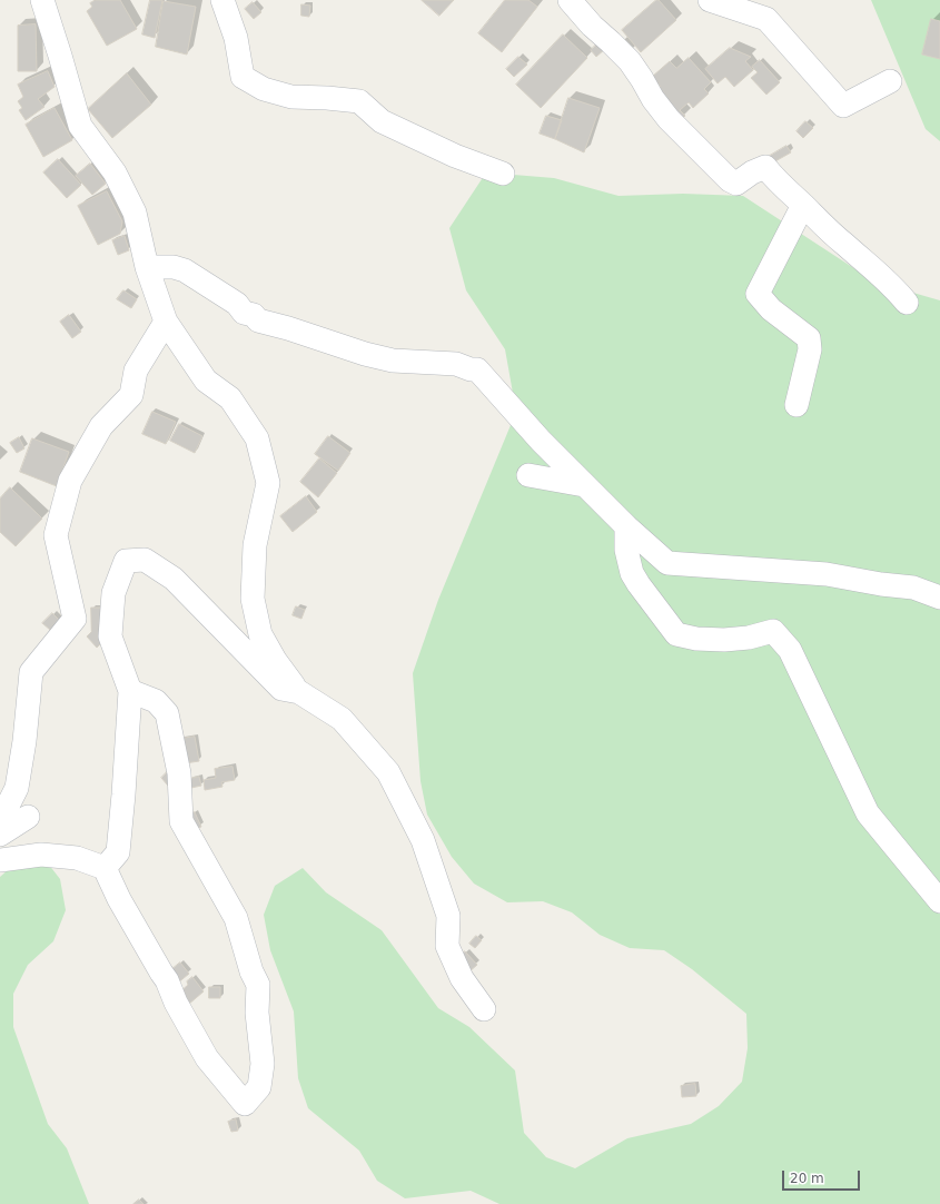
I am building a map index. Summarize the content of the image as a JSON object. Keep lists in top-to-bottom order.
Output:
{
  "scale_bar": "20 m"
}
